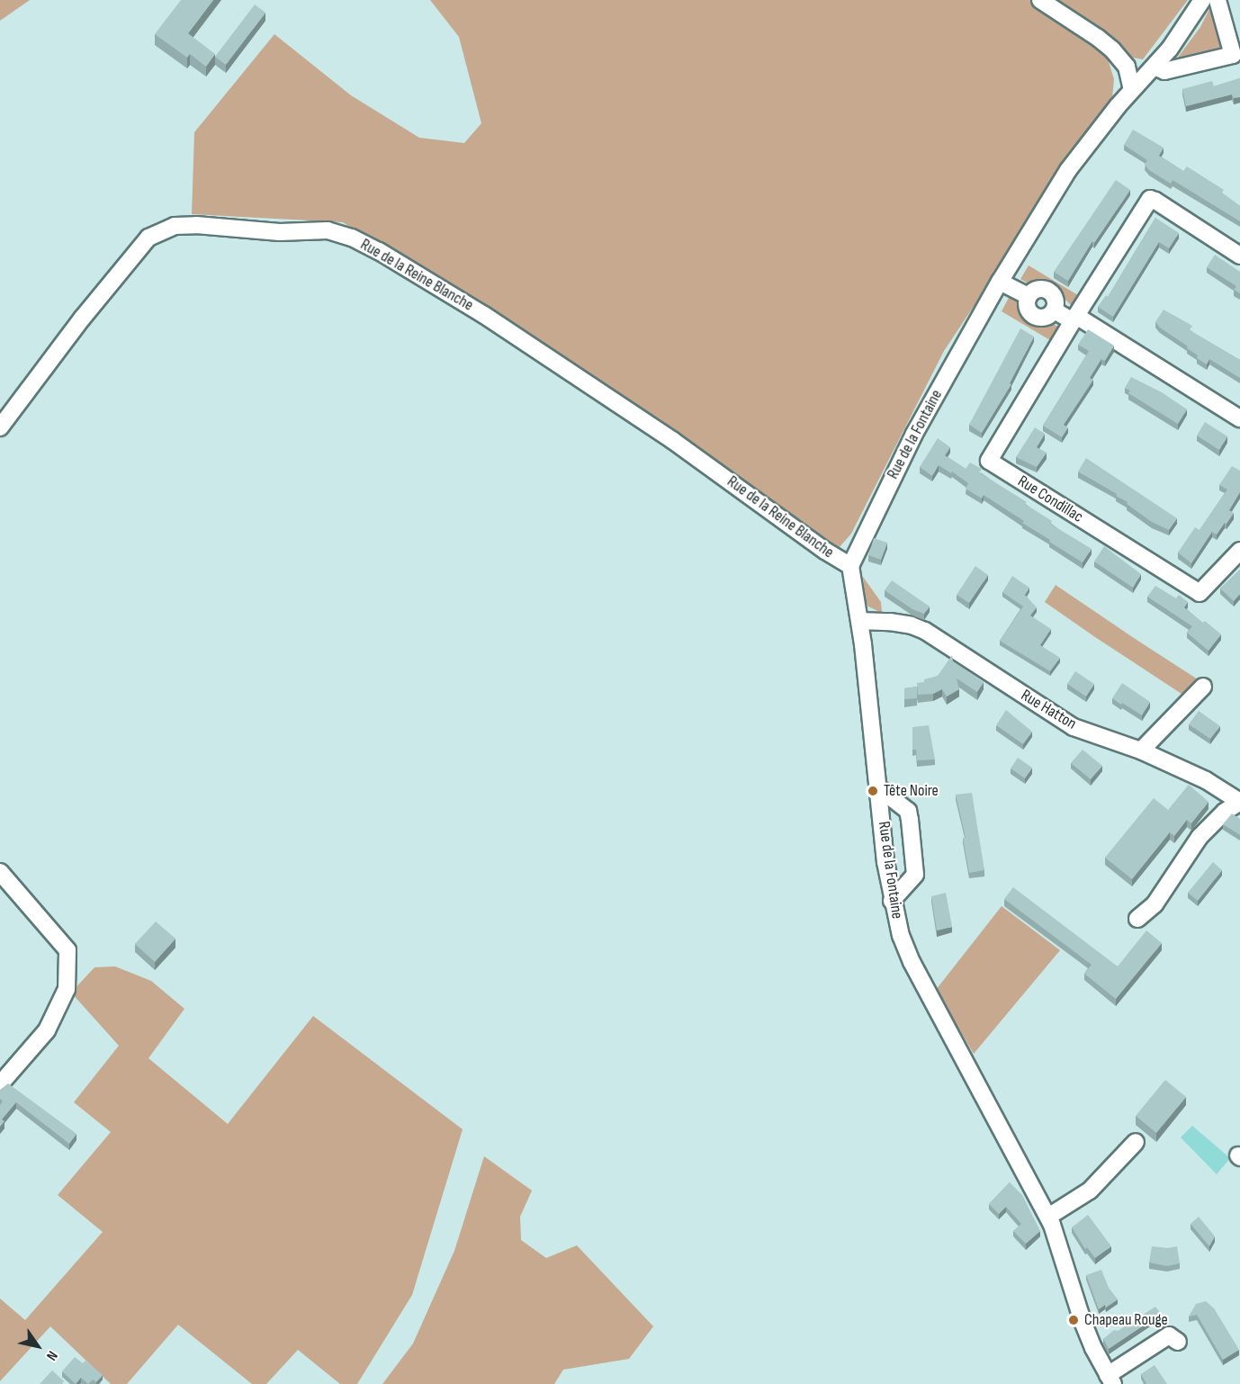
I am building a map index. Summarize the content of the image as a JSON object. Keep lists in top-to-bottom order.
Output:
{
  "streets": {
    "street": [
      "Rue de la Reine Blanche",
      "Rue de la Fontaine",
      "Rue Condillac",
      "Rue Hatton"
    ]
  },
  "crossings": [
    ["Rue de la Reine Blanche", "Rue de la Fontaine"],
    ["Rue de la Fontaine", "Rue Hatton"]
  ],
  "places": ["Tête Noire", "Chapeau Rouge"],
  "north": "bottom right"
}
